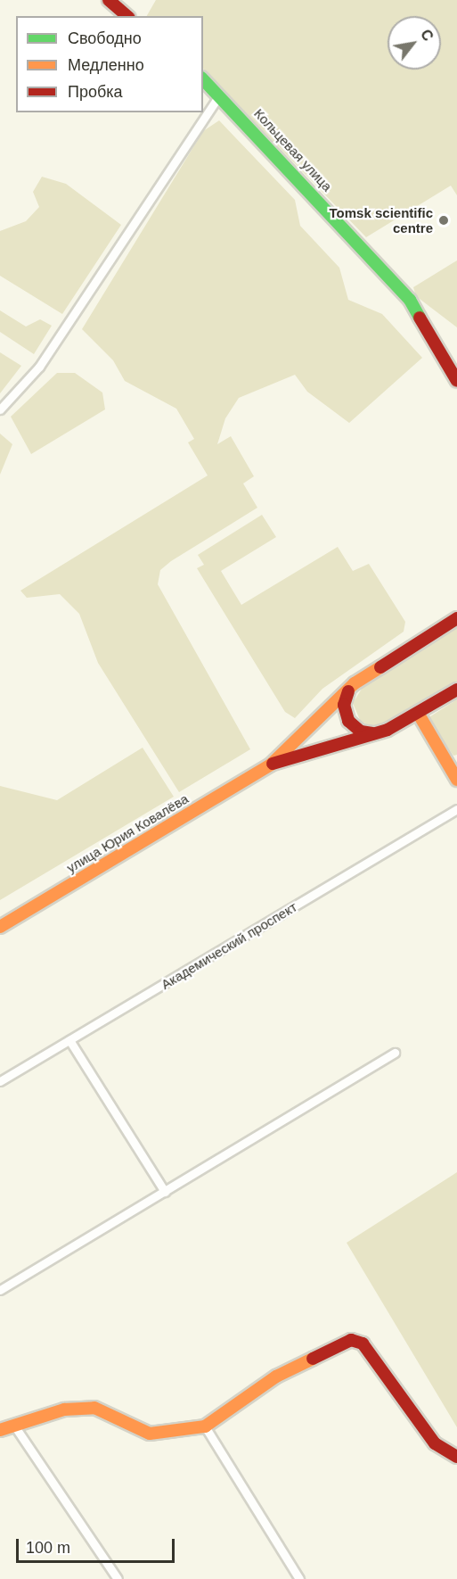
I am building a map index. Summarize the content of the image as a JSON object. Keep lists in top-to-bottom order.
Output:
{
  "streets": {
    "street": ["Кольцевая улица", "улица Юрия Ковалёва", "Академический проспект"]
  },
  "places": ["Tomsk scientific centre"],
  "legend": ["Свободно", "Медленно", "Пробка"],
  "scale_bar": "100 m",
  "north": "top right"
}
